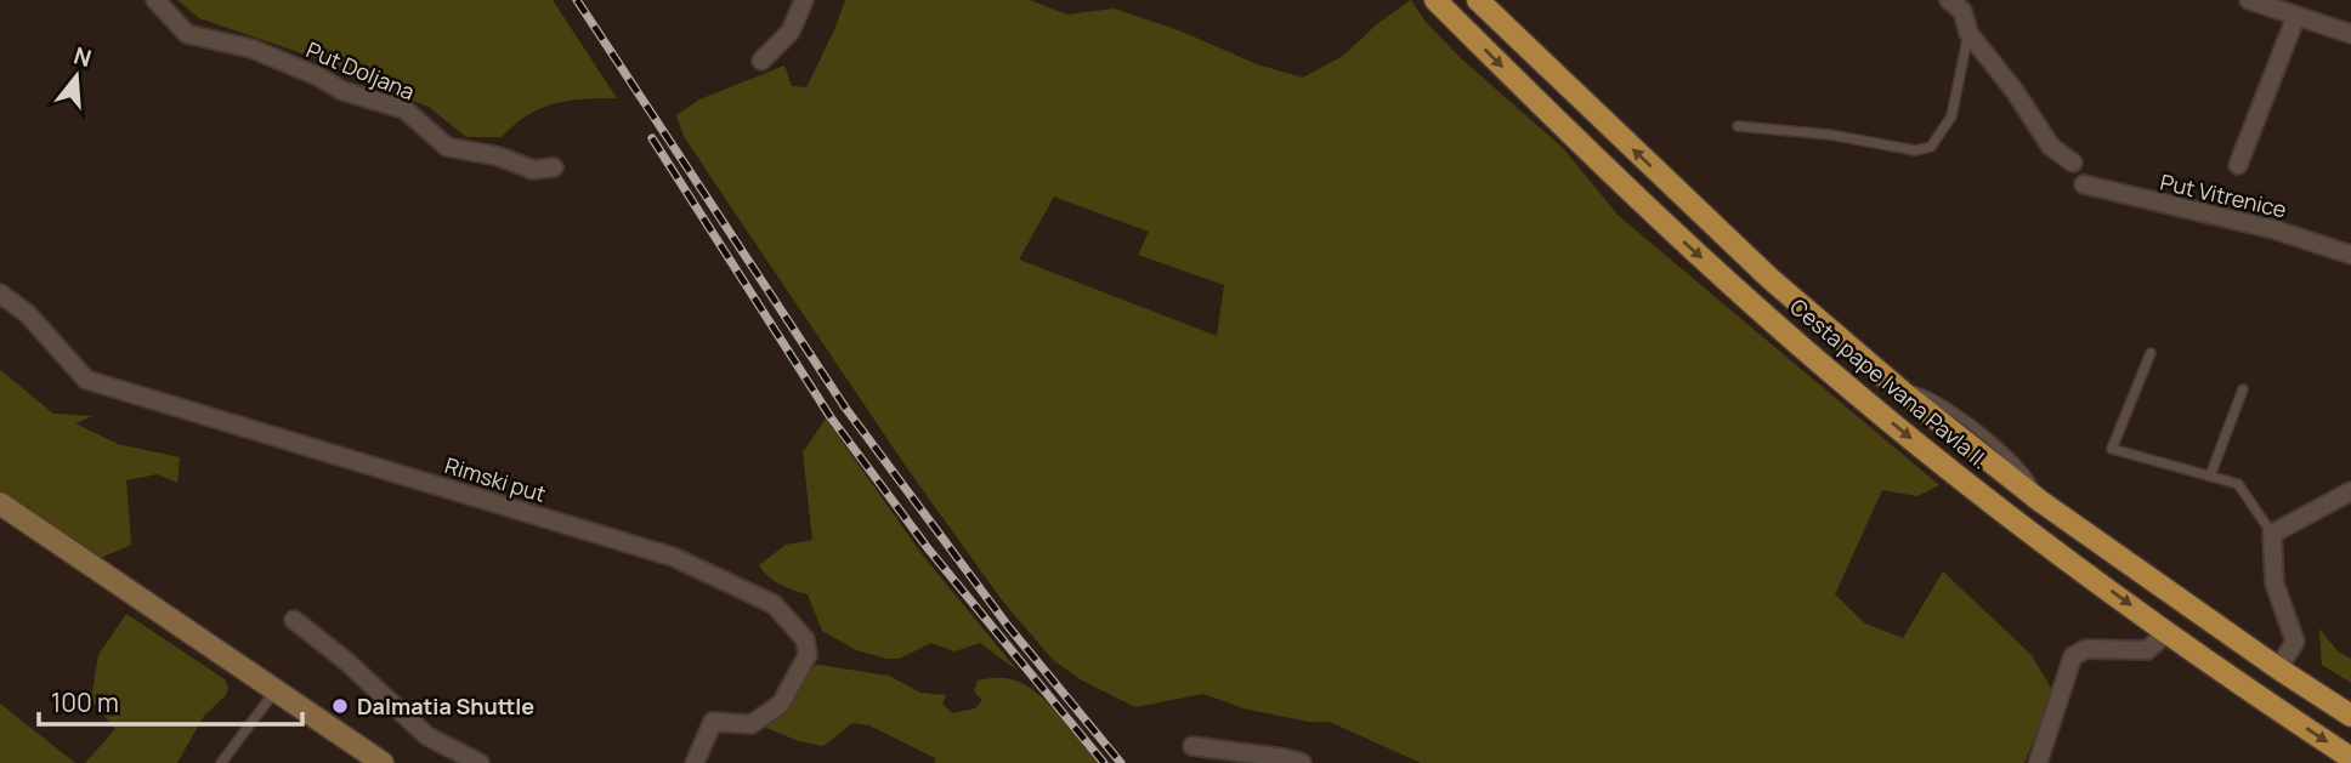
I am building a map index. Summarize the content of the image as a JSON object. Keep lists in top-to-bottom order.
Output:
{
  "streets": {
    "main road": ["Cesta pape Ivana Pavla II."],
    "street": ["Put Doljana", "Put Vitrenice", "Rimski put"]
  },
  "places": ["Dalmatia Shuttle"],
  "scale_bar": "100 m",
  "north": "top"
}
